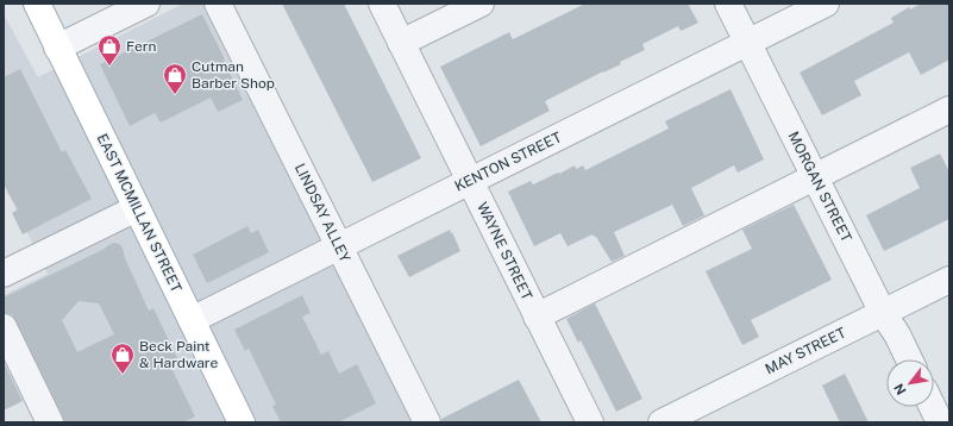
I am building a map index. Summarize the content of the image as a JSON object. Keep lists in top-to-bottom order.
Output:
{
  "streets": {
    "main road": ["EAST MCMILLAN STREET"],
    "street": [
      "KENTON STREET",
      "MORGAN STREET",
      "LINDSAY ALLEY",
      "WAYNE STREET",
      "MAY STREET"
    ]
  },
  "crossings": [
    ["KENTON STREET", "MORGAN STREET"],
    ["KENTON STREET", "EAST MCMILLAN STREET"],
    ["KENTON STREET", "LINDSAY ALLEY"],
    ["KENTON STREET", "WAYNE STREET"],
    ["MORGAN STREET", "MAY STREET"]
  ],
  "places": {
    "shop": ["Fern", "Cutman Barber Shop", "Beck Paint & Hardware"]
  },
  "north": "bottom left"
}
